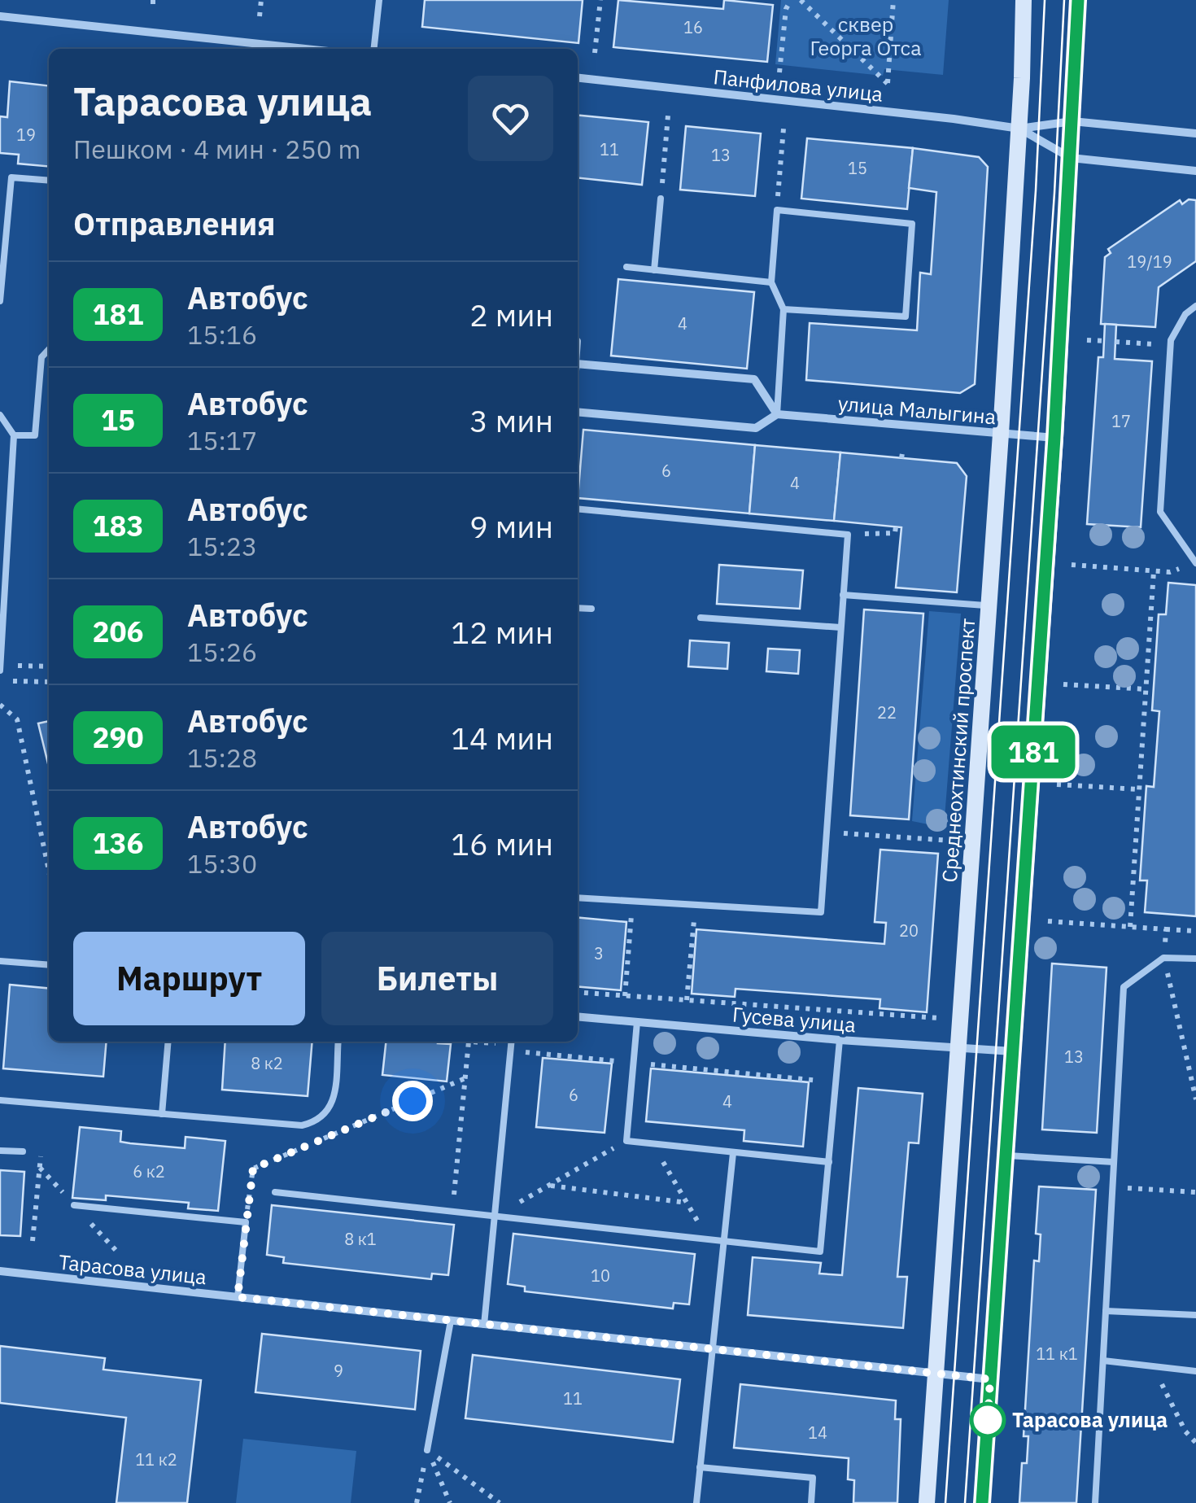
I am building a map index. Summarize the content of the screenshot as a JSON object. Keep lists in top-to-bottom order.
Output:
{
  "streets": {
    "main road": ["Среднеохтинский проспект"],
    "street": [
      "Панфилова улица",
      "улица Малыгина",
      "Гусева улица",
      "Тарасова улица"
    ]
  },
  "crossings": [
    ["Панфилова улица", "Среднеохтинский проспект"],
    ["улица Малыгина", "Среднеохтинский проспект"],
    ["Среднеохтинский проспект", "Гусева улица"],
    ["Среднеохтинский проспект", "Тарасова улица"]
  ],
  "parks": ["сквер Георга Отса"],
  "places": ["Тарасова улица"],
  "lines": ["bus line 181"],
  "house_numbers": [
    "16",
    "19",
    "11",
    "13",
    "15",
    "19/19",
    "4",
    "17",
    "6",
    "4",
    "22",
    "20",
    "3",
    "13",
    "8 к2",
    "6",
    "4",
    "6 к2",
    "8 к1",
    "10",
    "11 к1",
    "9",
    "11",
    "14",
    "11 к2"
  ],
  "page": {
    "on_map": "181",
    "heading": [
      ["Тарасова улица", "Пешком · 4 мин · 250 m"],
      "Отправления"
    ],
    "list": [
      {
        "mark": "181",
        "name": "Автобус",
        "note": "15:16",
        "value": "2 мин"
      },
      {
        "mark": "15",
        "name": "Автобус",
        "note": "15:17",
        "value": "3 мин"
      },
      {
        "mark": "183",
        "name": "Автобус",
        "note": "15:23",
        "value": "9 мин"
      },
      {
        "mark": "206",
        "name": "Автобус",
        "note": "15:26",
        "value": "12 мин"
      },
      {
        "mark": "290",
        "name": "Автобус",
        "note": "15:28",
        "value": "14 мин"
      },
      {
        "mark": "136",
        "name": "Автобус",
        "note": "15:30",
        "value": "16 мин"
      }
    ],
    "buttons": ["Маршрут", "Билеты"]
  }
}
